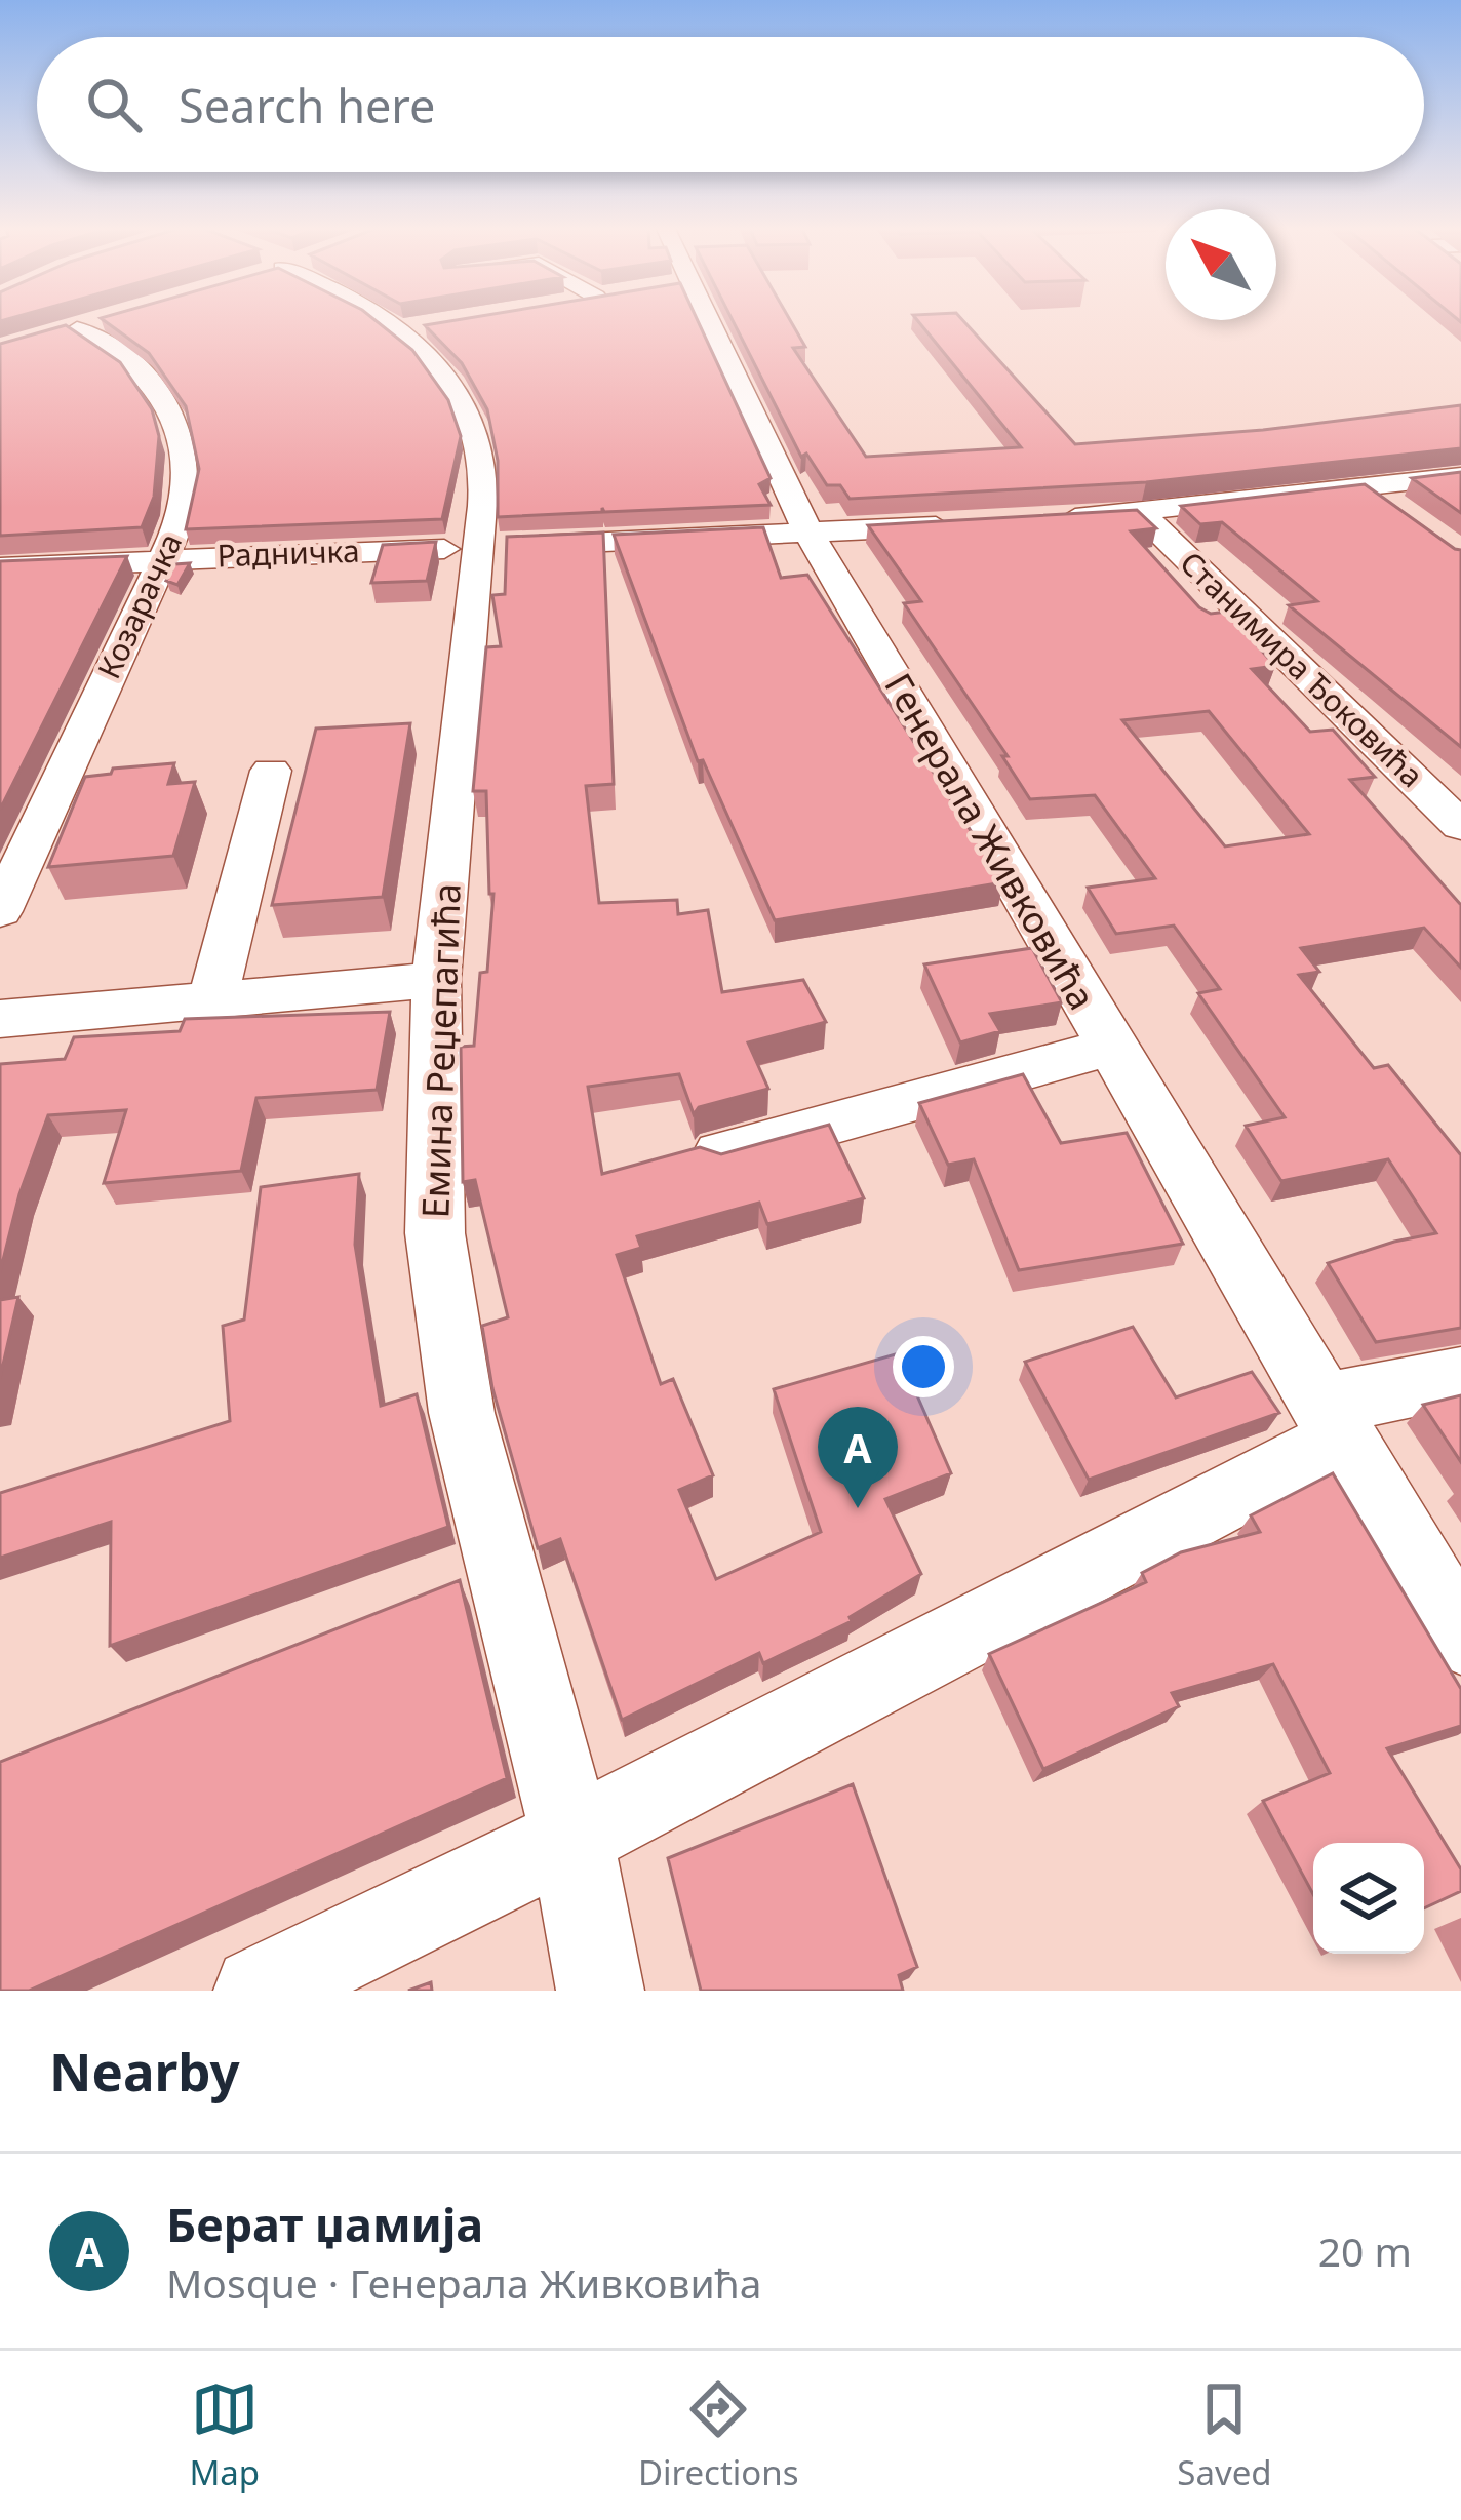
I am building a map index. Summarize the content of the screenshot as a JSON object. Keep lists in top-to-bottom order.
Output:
{
  "streets": {
    "street": [
      "Радничка",
      "Козарачка",
      "Станимира Ђоковића",
      "Генерала Живковића",
      "Емина Реџепагића"
    ]
  },
  "crossings": [
    ["Радничка", "Козарачка"],
    ["Радничка", "Генерала Живковића"],
    ["Радничка", "Емина Реџепагића"]
  ],
  "north": "top left",
  "page": {
    "search": "Search here",
    "pins": "A",
    "heading": "Nearby",
    "list": [
      {
        "mark": "A",
        "name": "Берат џамија",
        "note": "Mosque · Генерала Живковића",
        "value": "20 m"
      }
    ],
    "nav": ["Map", "Directions", "Saved"]
  }
}
